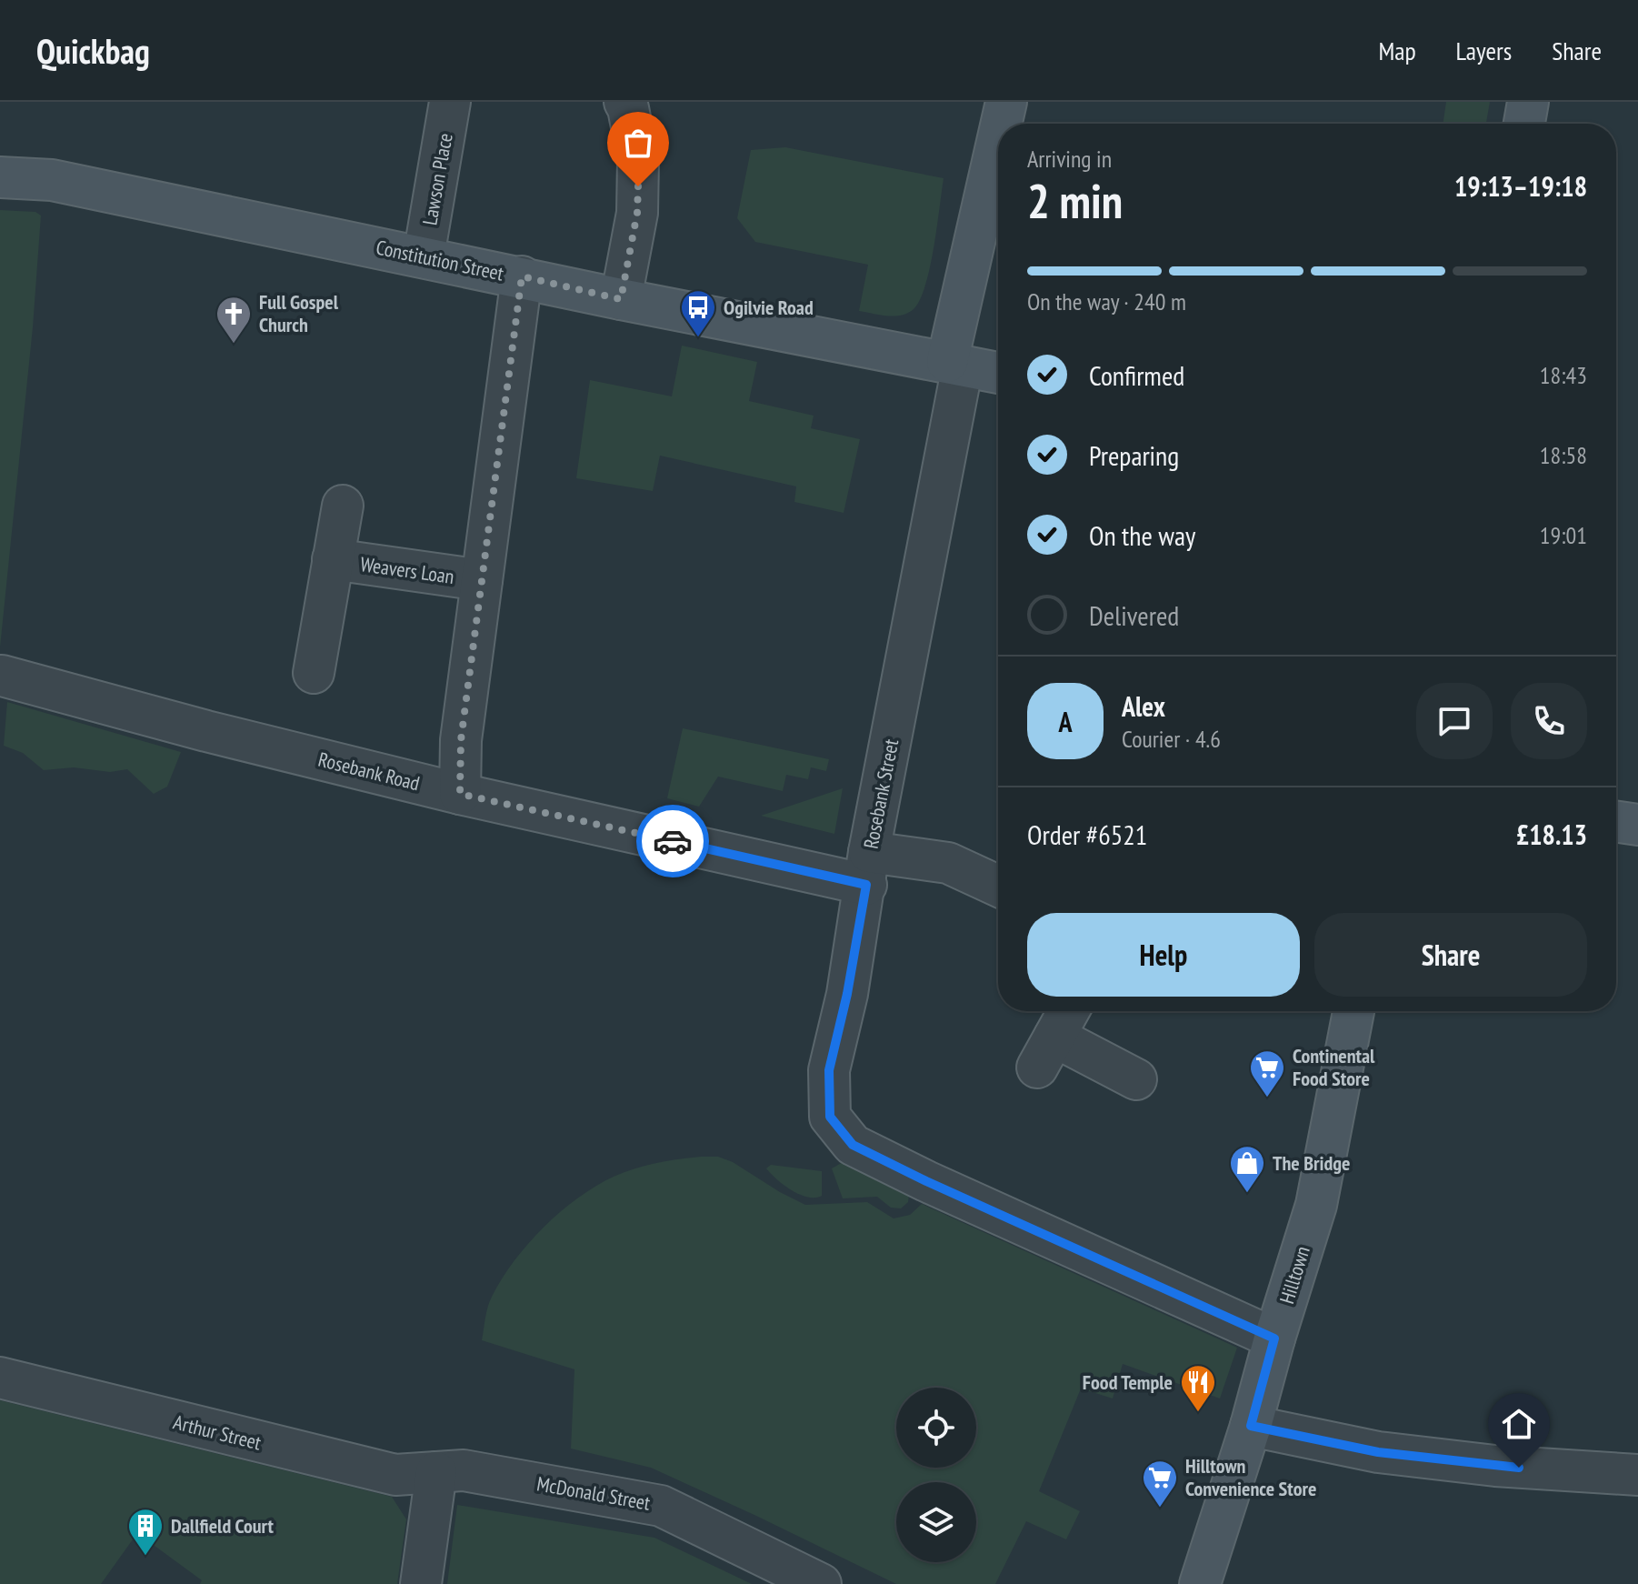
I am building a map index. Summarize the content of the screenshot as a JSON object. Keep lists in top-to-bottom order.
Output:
{
  "streets": {
    "street": [
      "Lawson Place",
      "Constitution Street",
      "Weavers Loan",
      "Rosebank Road",
      "Rosebank Street",
      "Hilltown",
      "Arthur Street",
      "McDonald Street"
    ]
  },
  "crossings": [
    ["Lawson Place", "Constitution Street"],
    ["Constitution Street", "Rosebank Street"],
    ["Rosebank Road", "Rosebank Street"],
    ["Rosebank Street", "Hilltown"],
    ["Arthur Street", "McDonald Street"]
  ],
  "places": {
    "bus stop": ["Ogilvie Road"],
    "church": ["Full Gospel Church"],
    "supermarket": ["Continental Food Store", "Hilltown Convenience Store"],
    "shop": ["The Bridge"],
    "restaurant": ["Food Temple"],
    "building": ["Dallfield Court"]
  },
  "page": {
    "header": "Quickbag",
    "nav": ["Map", "Layers", "Share"],
    "heading": ["2 min", "Arriving in", "19:13–19:18"],
    "panel": [
      "Alex",
      "Courier · 4.6",
      "Order #6521",
      "£18.13"
    ],
    "bar": "On the way · 240 m",
    "list": [
      ["Confirmed", "18:43"],
      ["Preparing", "18:58"],
      ["On the way", "19:01"],
      "Delivered"
    ],
    "round": "A",
    "buttons": ["Help", "Share"]
  }
}
